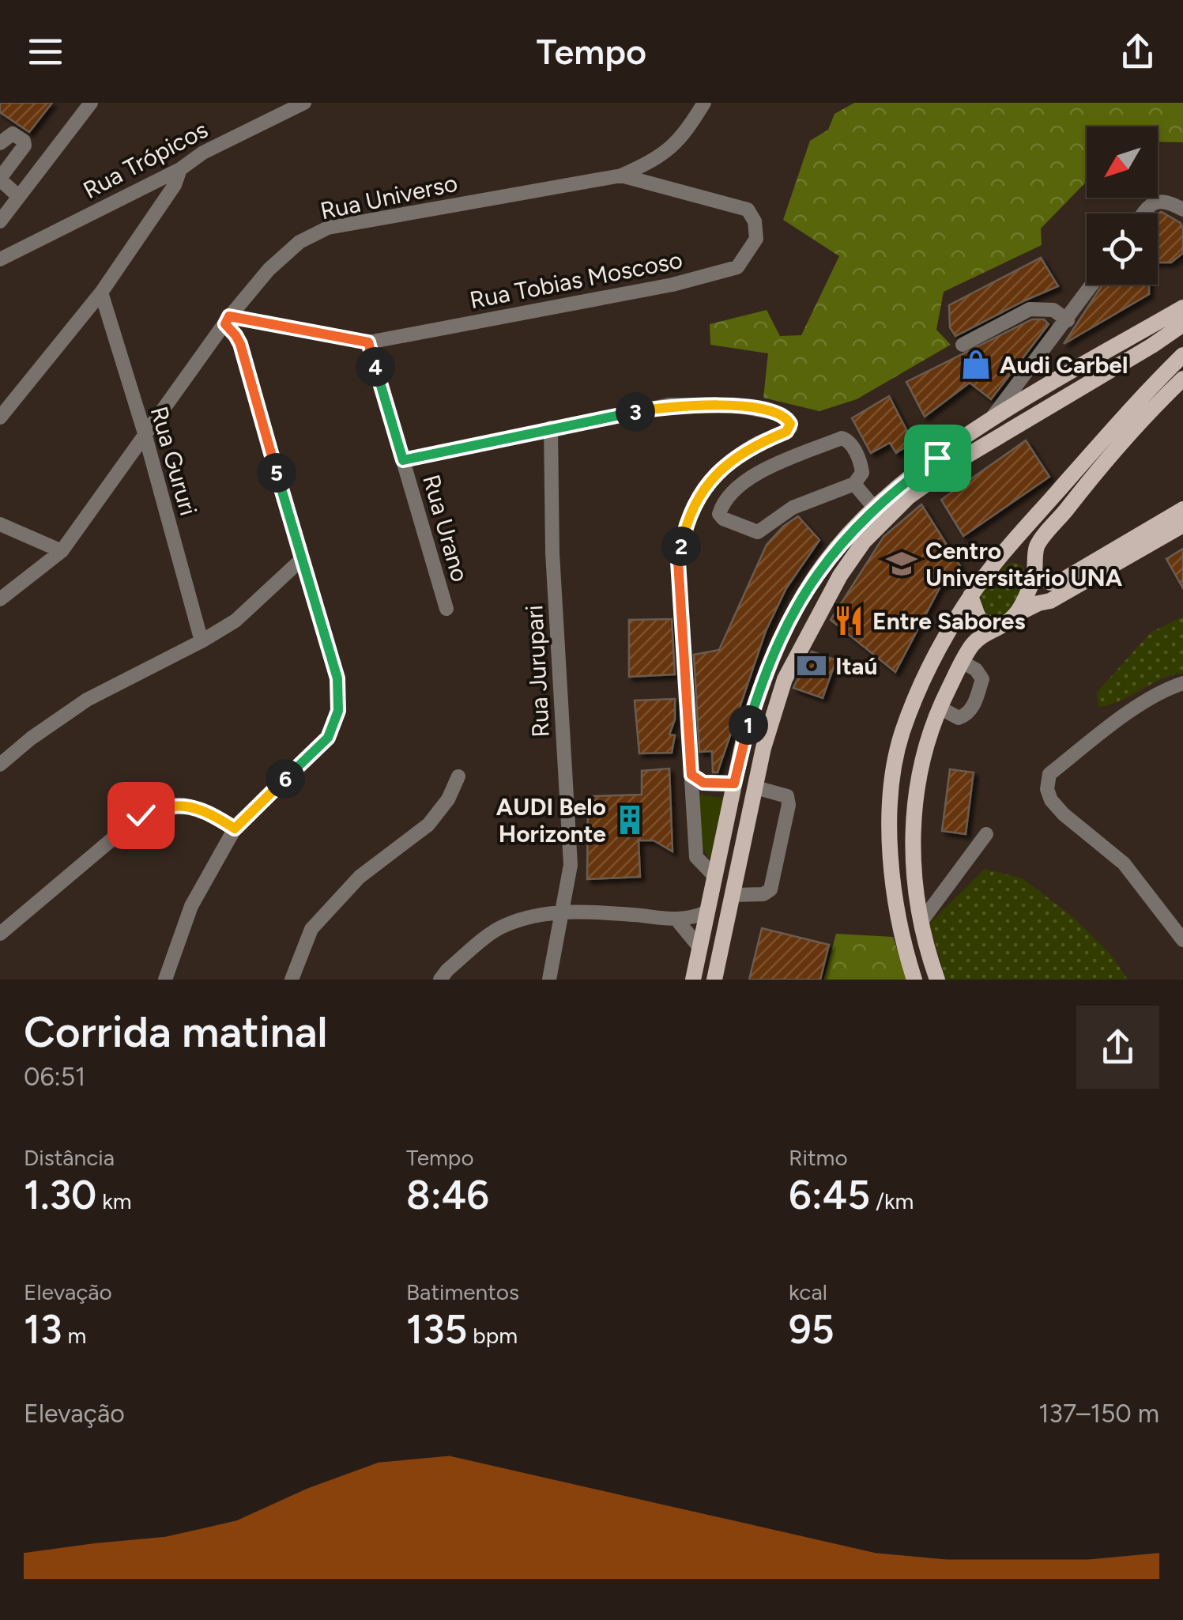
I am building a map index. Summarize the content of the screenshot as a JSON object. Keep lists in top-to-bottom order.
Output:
{
  "streets": {
    "street": [
      "Rua Trópicos",
      "Rua Universo",
      "Rua Tobias Moscoso",
      "Rua Gururi",
      "Rua Urano",
      "Rua Jurupari"
    ]
  },
  "crossings": [
    ["Rua Universo", "Rua Tobias Moscoso"],
    ["Rua Universo", "Rua Gururi"],
    ["Rua Tobias Moscoso", "Rua Urano"],
    ["Rua Urano", "Rua Jurupari"]
  ],
  "places": {
    "shop": ["Audi Carbel"],
    "school or university": ["Centro Universitário UNA"],
    "restaurant": ["Entre Sabores"],
    "bank": ["Itaú"],
    "building": ["AUDI Belo Horizonte"]
  },
  "north": "bottom left",
  "page": {
    "header": "Tempo",
    "pins": [
      "4",
      "3",
      "5",
      "2",
      "1",
      "6"
    ],
    "heading": ["Corrida matinal", "06:51"],
    "stats": [
      ["Distância", "1.30 km"],
      ["Tempo", "8:46"],
      ["Ritmo", "6:45 /km"],
      ["Elevação", "13 m"],
      ["Batimentos", "135 bpm"],
      ["kcal", "95"]
    ],
    "chart": ["Elevação", "137–150 m"]
  }
}
